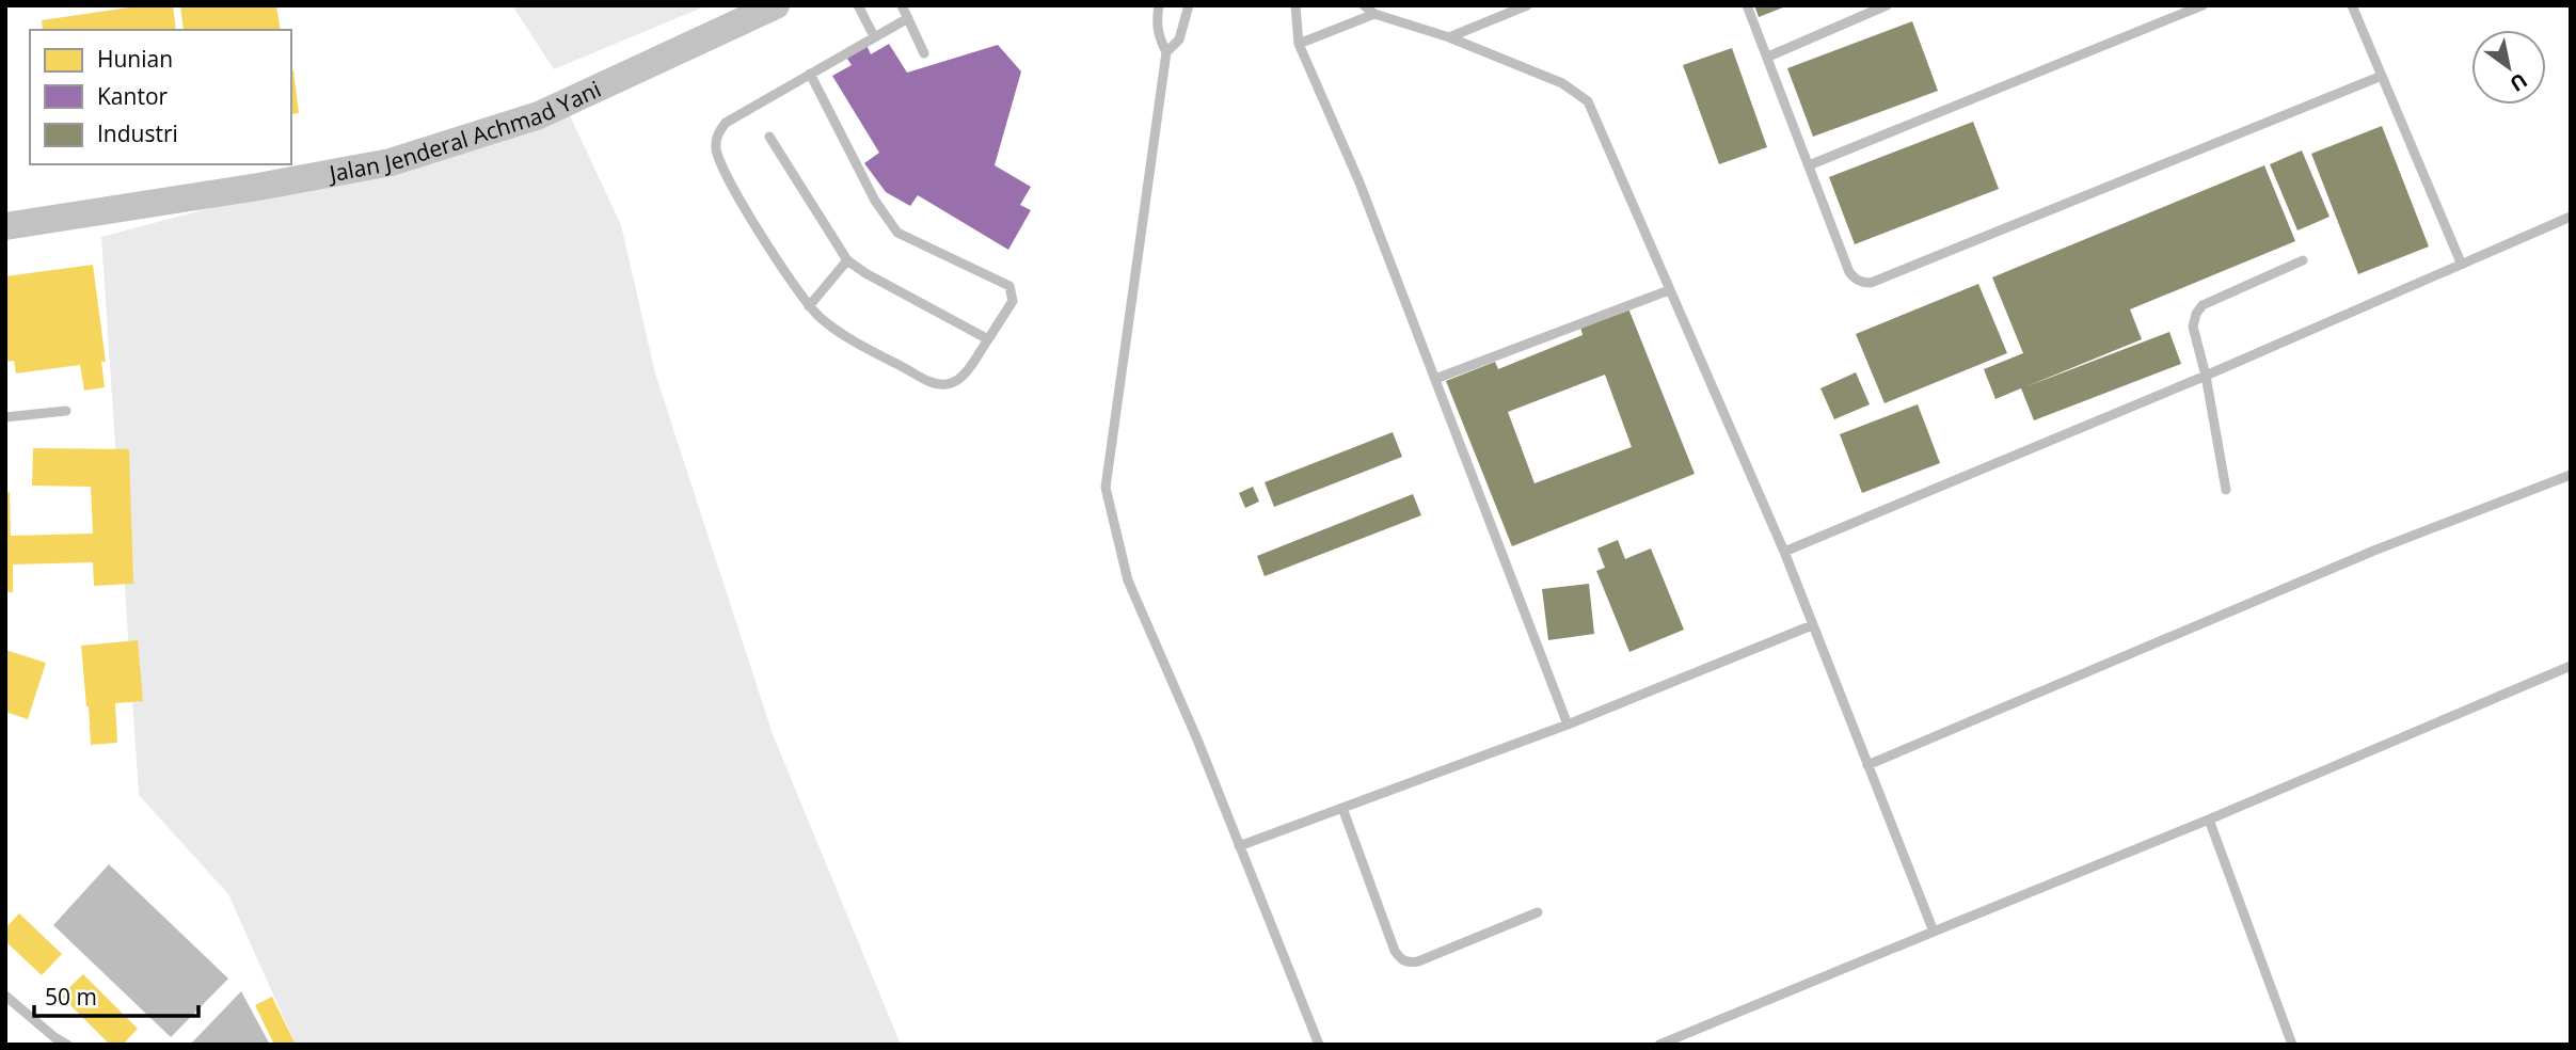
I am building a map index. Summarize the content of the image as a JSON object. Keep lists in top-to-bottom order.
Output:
{
  "streets": {
    "main road": ["Jalan Jenderal Achmad Yani"]
  },
  "legend": ["Hunian", "Kantor", "Industri"],
  "scale_bar": "50 m",
  "north": "bottom right"
}
